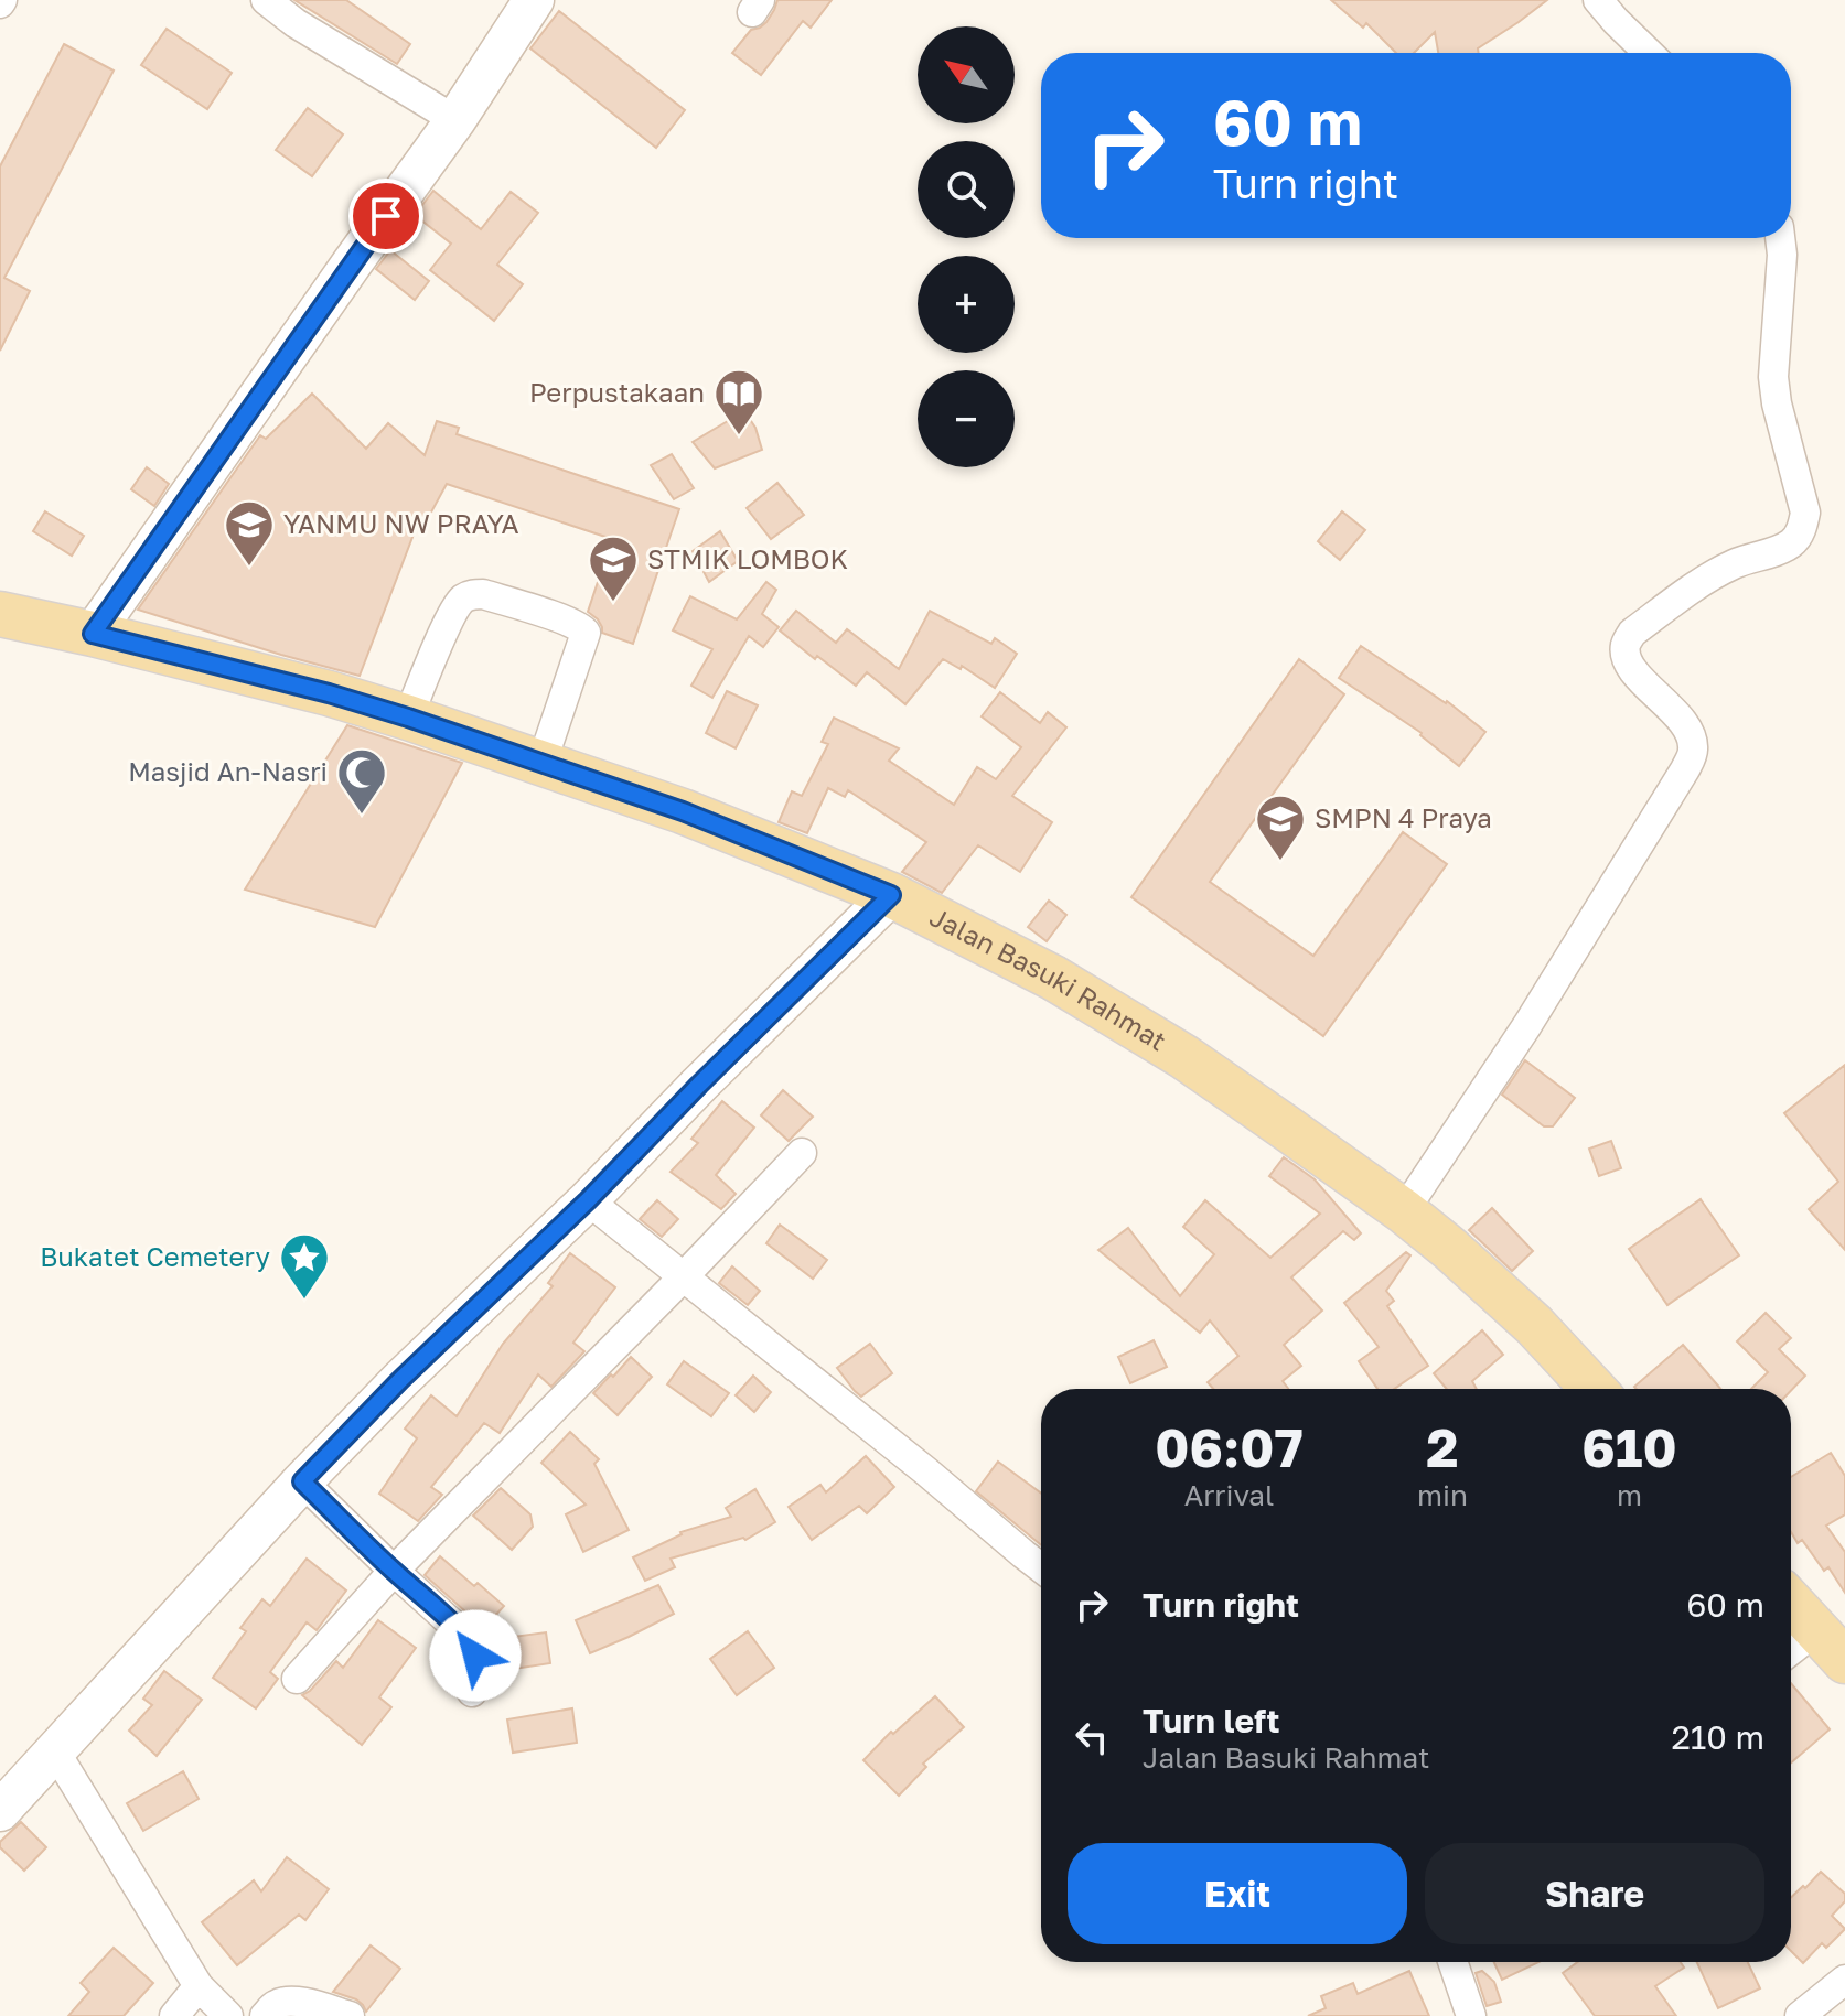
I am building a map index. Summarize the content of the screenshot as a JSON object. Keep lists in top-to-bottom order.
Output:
{
  "streets": {
    "main road": ["Jalan Basuki Rahmat"]
  },
  "places": {
    "library": ["Perpustakaan"],
    "school or university": ["YANMU NW PRAYA", "STMIK LOMBOK", "SMPN 4 Praya"],
    "mosque": ["Masjid An-Nasri"],
    "place": ["Bukatet Cemetery"]
  },
  "north": "top left",
  "page": {
    "map_buttons": ["+", "−"],
    "turn": ["60 m", "Turn right"],
    "eta": [
      "06:07",
      "Arrival",
      "2",
      "min",
      "610",
      "m"
    ],
    "list": [
      {
        "name": "Turn right",
        "value": "60 m"
      },
      {
        "name": "Turn left",
        "note": "Jalan Basuki Rahmat",
        "value": "210 m"
      }
    ],
    "buttons": ["Exit", "Share"]
  }
}
